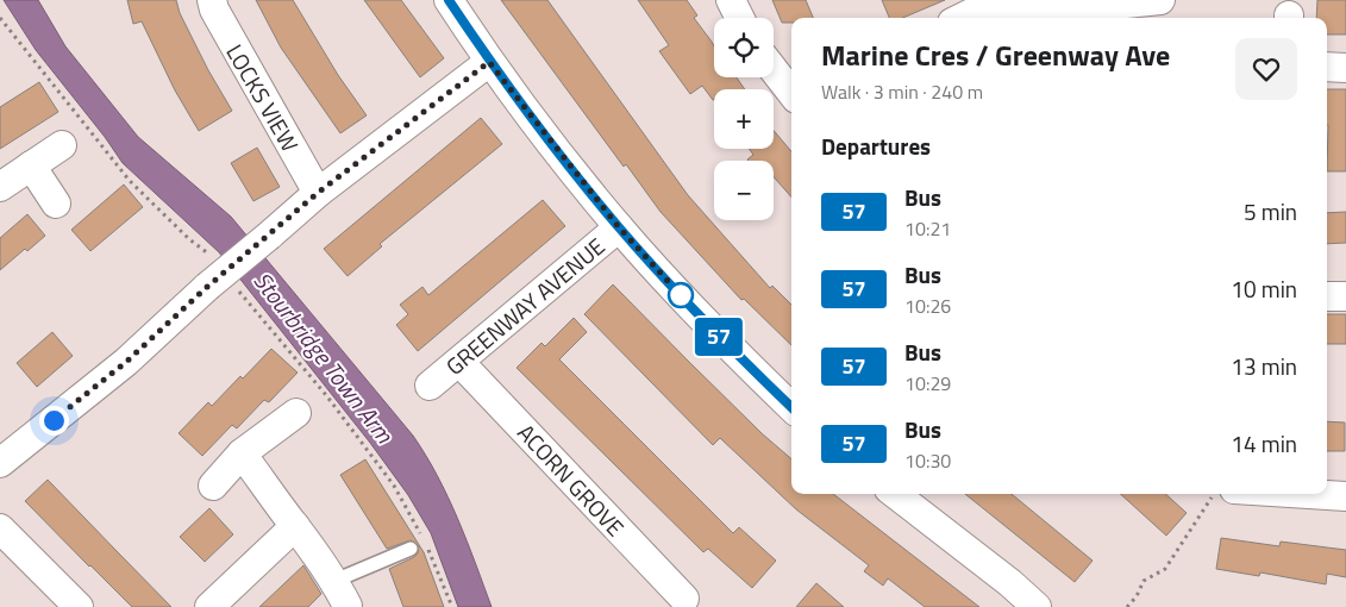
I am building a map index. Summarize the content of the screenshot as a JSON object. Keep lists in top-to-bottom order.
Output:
{
  "streets": {
    "street": ["LOCKS VIEW", "GREENWAY AVENUE", "ACORN GROVE"]
  },
  "crossings": [
    ["GREENWAY AVENUE", "ACORN GROVE"]
  ],
  "water": ["Stourbridge Town Arm"],
  "lines": ["bus line 57"],
  "page": {
    "on_map": "57",
    "map_buttons": ["+", "−"],
    "heading": [
      ["Marine Cres / Greenway Ave", "Walk · 3 min · 240 m"],
      "Departures"
    ],
    "list": [
      {
        "mark": "57",
        "name": "Bus",
        "note": "10:21",
        "value": "5 min"
      },
      {
        "mark": "57",
        "name": "Bus",
        "note": "10:26",
        "value": "10 min"
      },
      {
        "mark": "57",
        "name": "Bus",
        "note": "10:29",
        "value": "13 min"
      },
      {
        "mark": "57",
        "name": "Bus",
        "note": "10:30",
        "value": "14 min"
      }
    ]
  }
}
